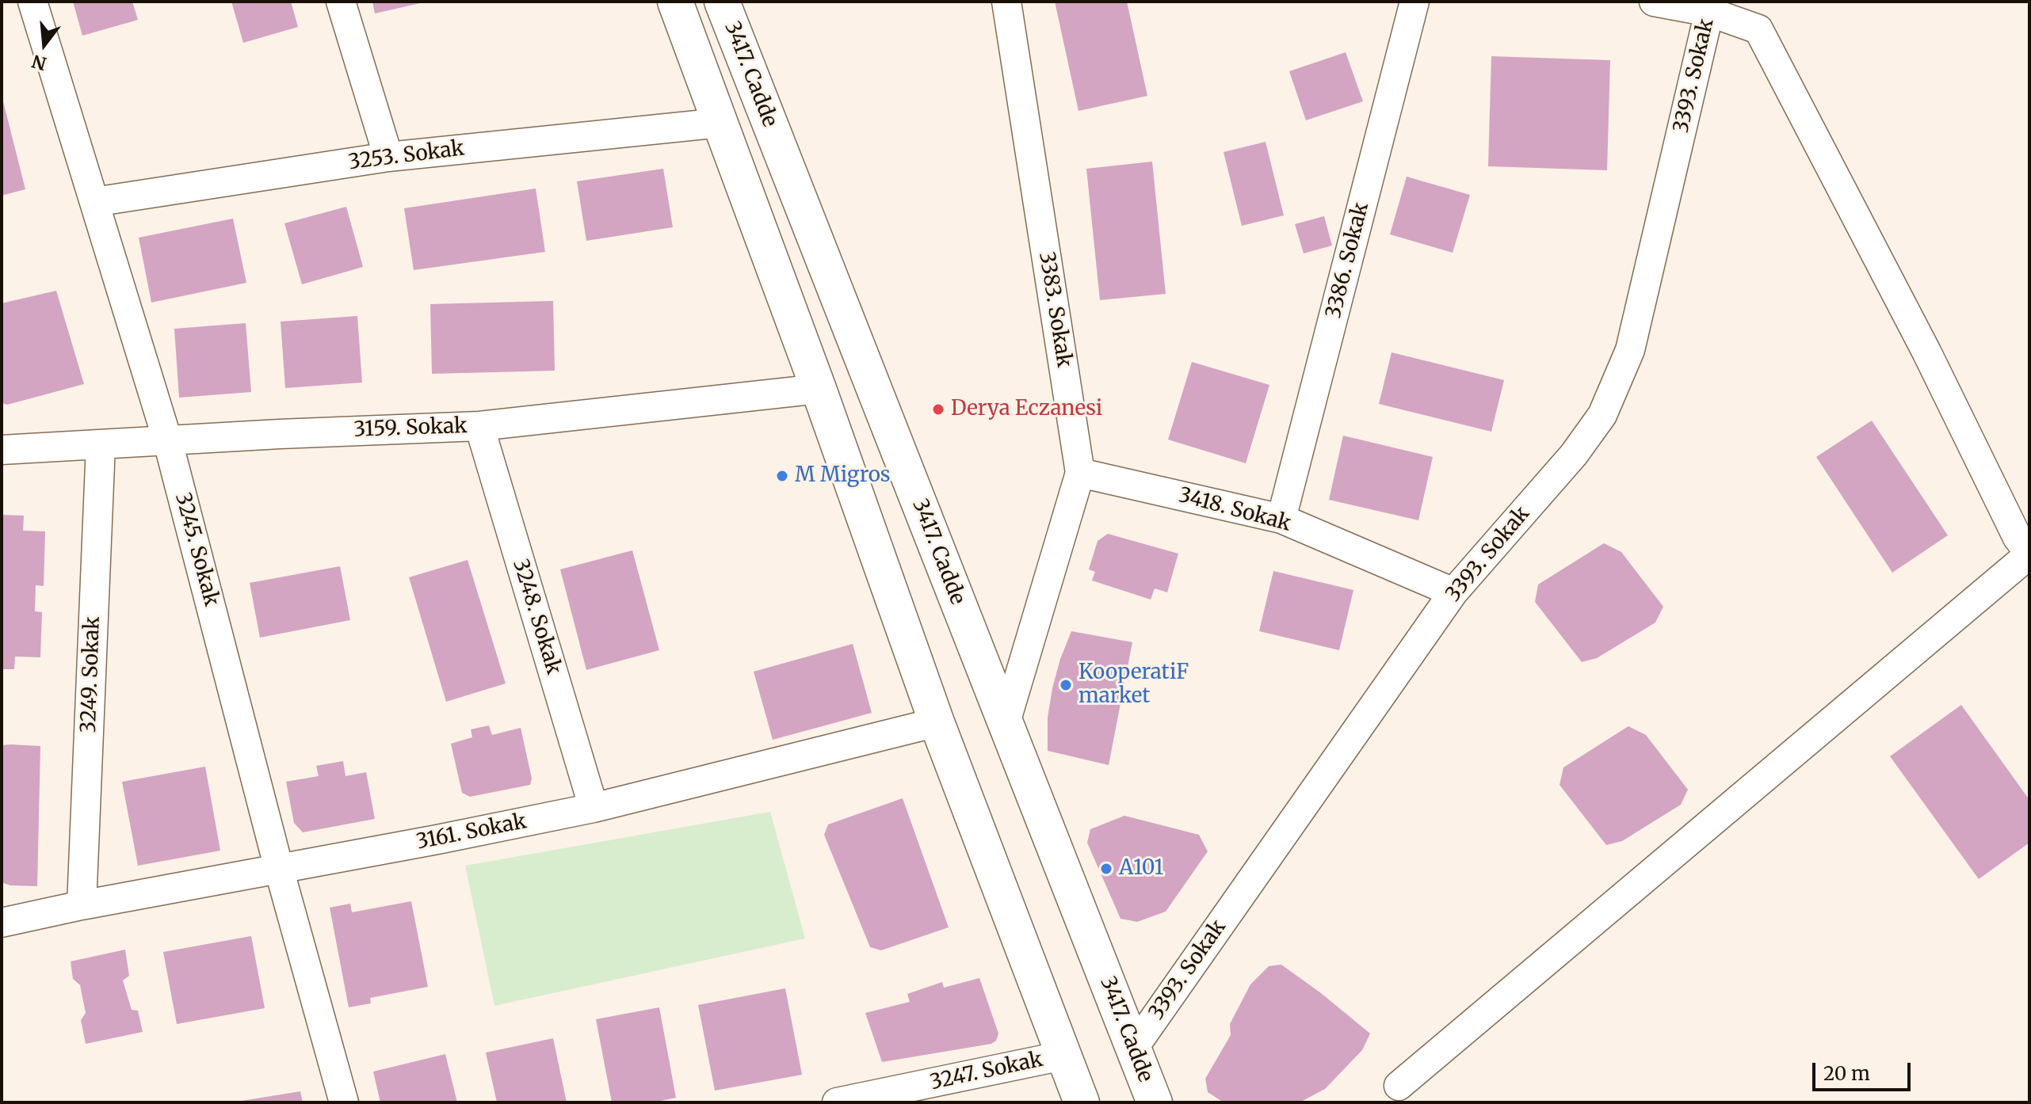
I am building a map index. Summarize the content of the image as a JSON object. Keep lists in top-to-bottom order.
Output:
{
  "streets": {
    "street": [
      "3417. Cadde",
      "3393. Sokak",
      "3253. Sokak",
      "3386. Sokak",
      "3383. Sokak",
      "3159. Sokak",
      "3418. Sokak",
      "3245. Sokak",
      "3248. Sokak",
      "3249. Sokak",
      "3161. Sokak",
      "3247. Sokak"
    ]
  },
  "crossings": [
    ["3417. Cadde", "3393. Sokak"],
    ["3417. Cadde", "3383. Sokak"],
    ["3393. Sokak", "3418. Sokak"],
    ["3253. Sokak", "3245. Sokak"],
    ["3386. Sokak", "3418. Sokak"],
    ["3383. Sokak", "3418. Sokak"],
    ["3159. Sokak", "3245. Sokak"],
    ["3159. Sokak", "3248. Sokak"],
    ["3159. Sokak", "3249. Sokak"],
    ["3245. Sokak", "3161. Sokak"],
    ["3248. Sokak", "3161. Sokak"],
    ["3249. Sokak", "3161. Sokak"]
  ],
  "places": [
    "Derya Eczanesi",
    "M Migros",
    "KooperatiF market",
    "A101"
  ],
  "scale_bar": "20 m",
  "north": "bottom"
}
